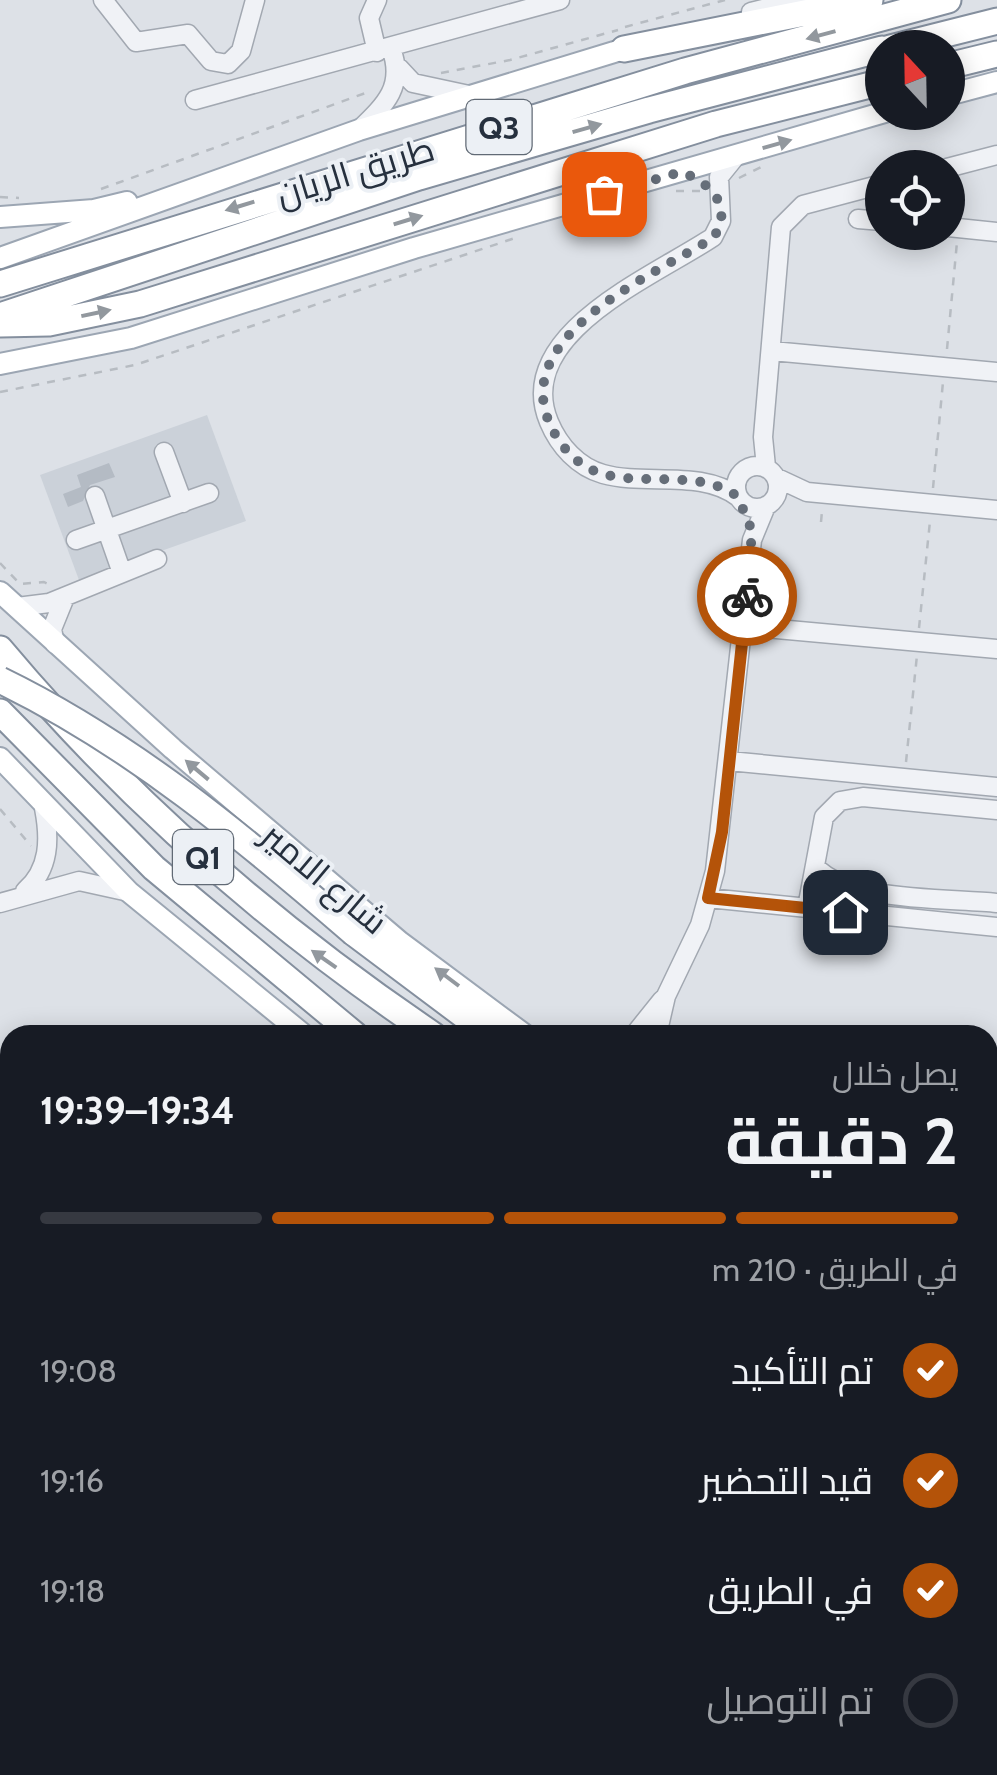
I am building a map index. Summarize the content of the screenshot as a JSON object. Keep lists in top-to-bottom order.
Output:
{
  "streets": {
    "highway": [
      "Q3",
      "طريق الريان",
      "Q1",
      "شارع الامير"
    ]
  },
  "north": "top",
  "page": {
    "heading": ["2 دقيقة", "يصل خلال", "19:34–19:39"],
    "bar": "في الطريق · 210 m",
    "list": [
      ["تم التأكيد", "19:08"],
      ["قيد التحضير", "19:16"],
      ["في الطريق", "19:18"],
      "تم التوصيل"
    ]
  }
}
